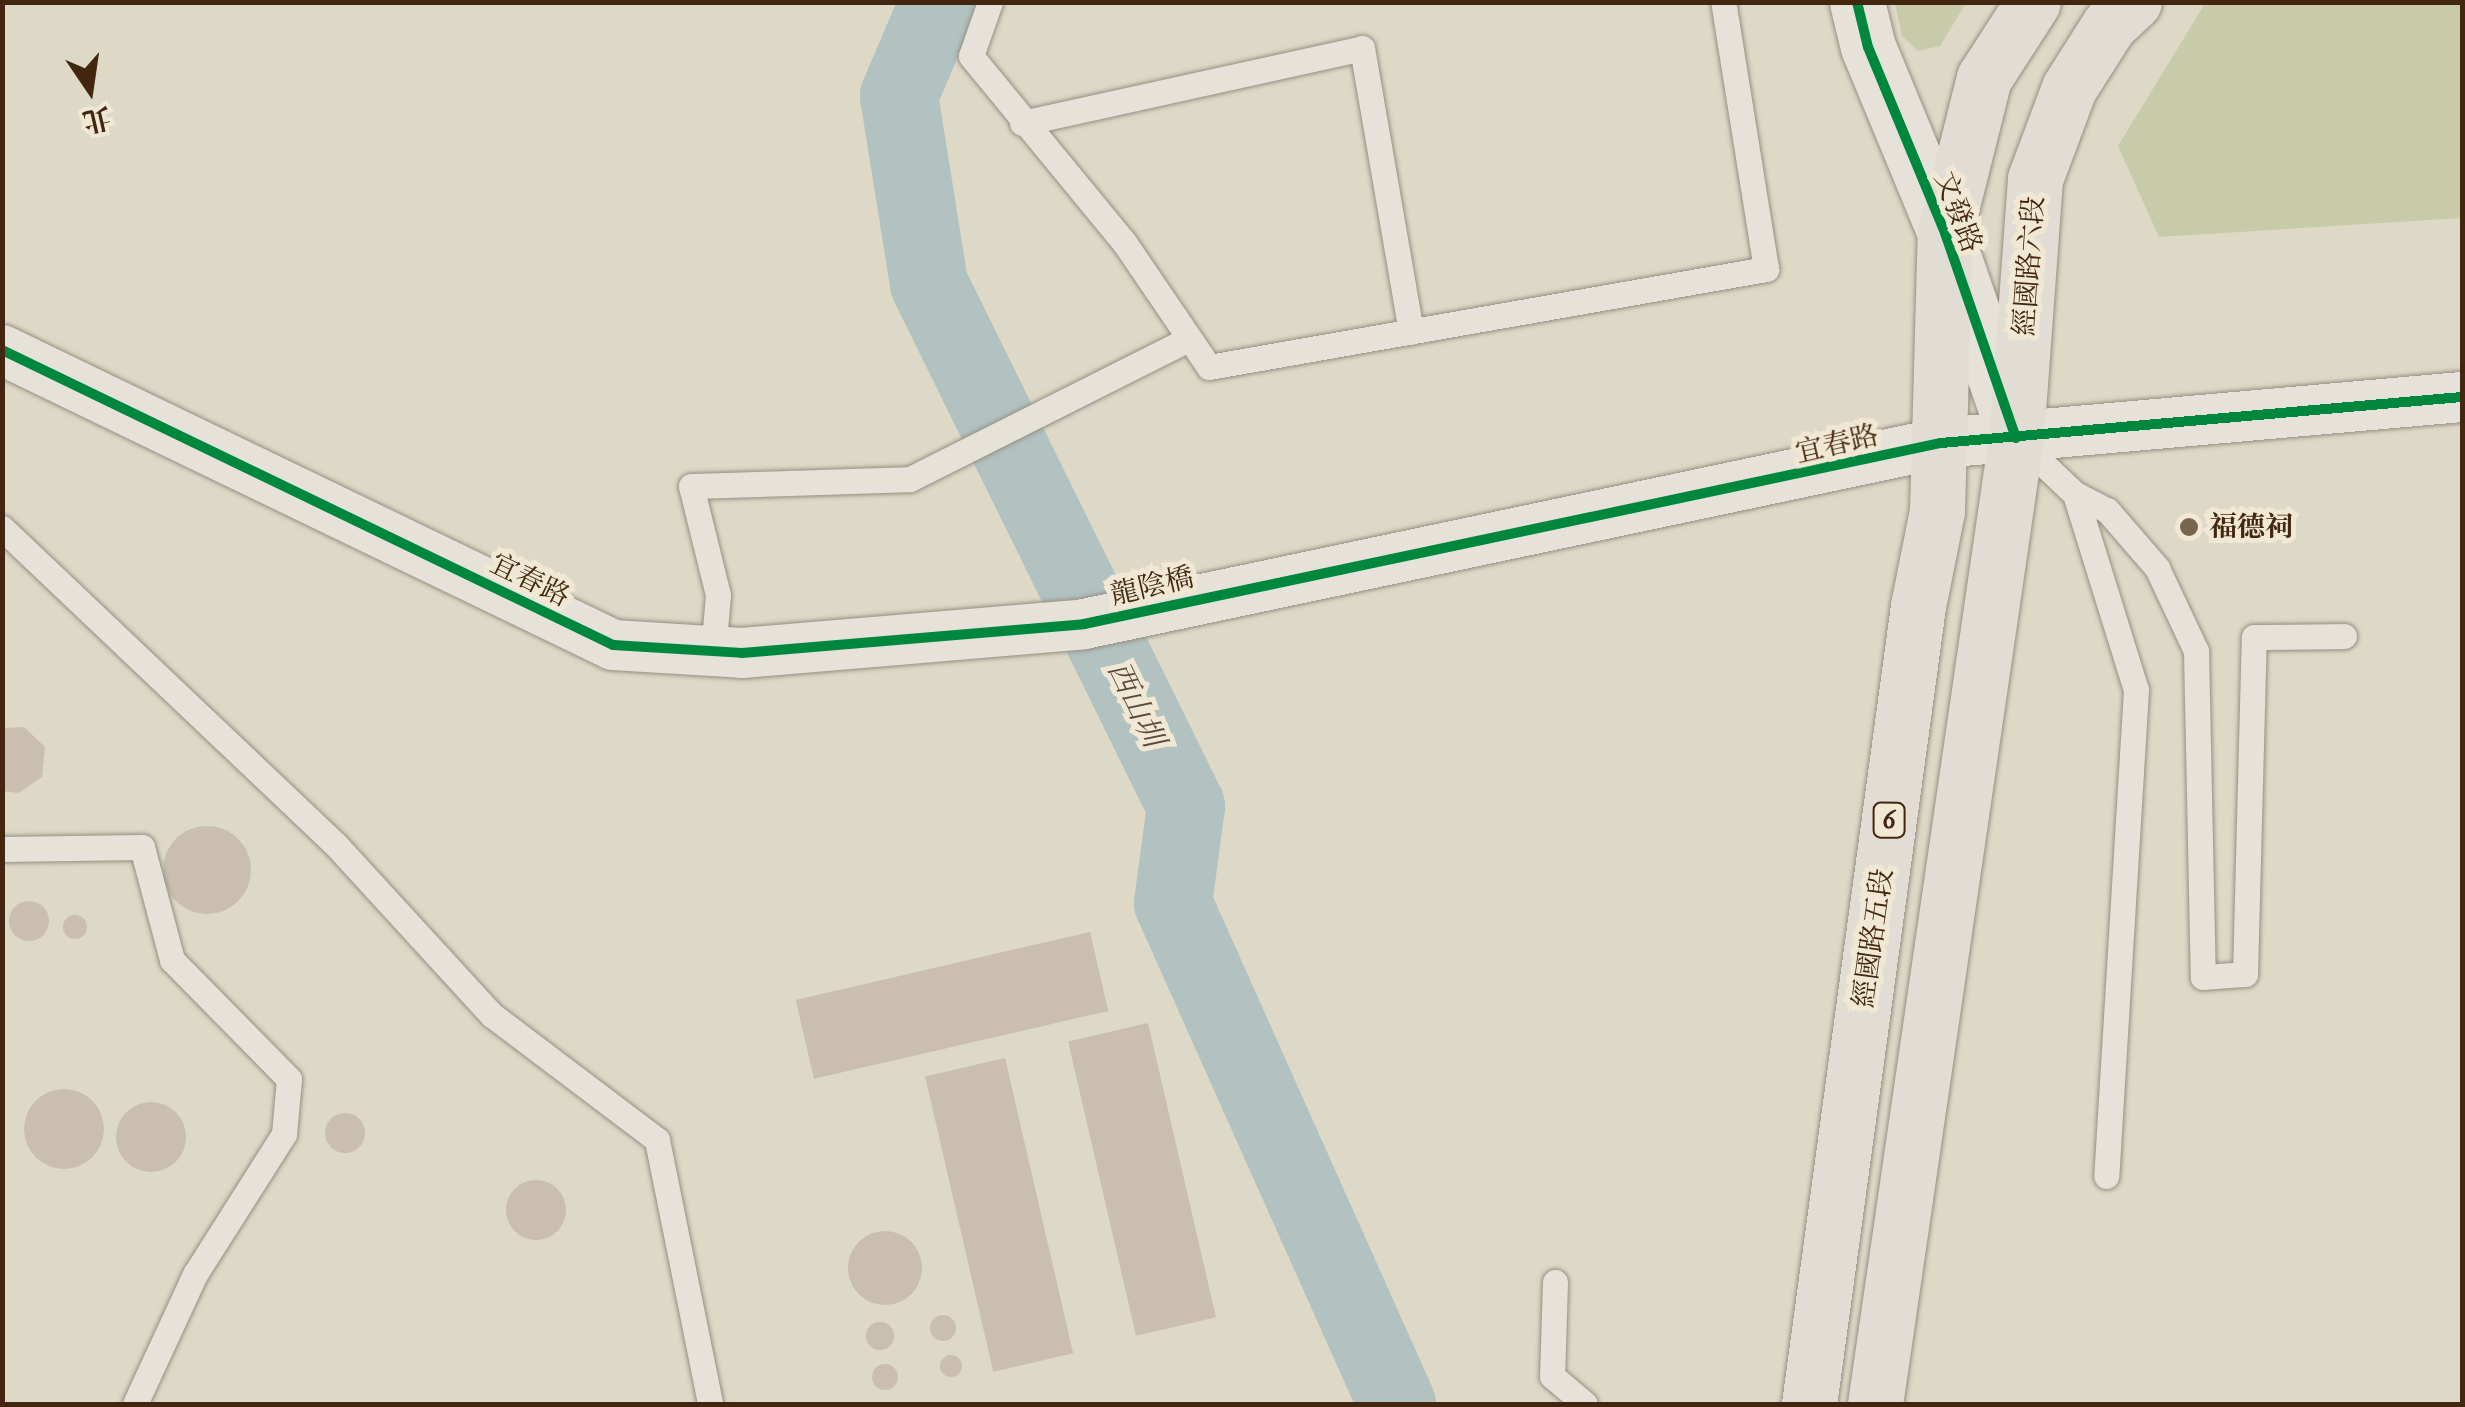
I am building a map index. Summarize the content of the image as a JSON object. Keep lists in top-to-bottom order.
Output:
{
  "streets": {
    "main road": ["經國路六段", "6", "經國路五段"],
    "street": ["文發路", "宜春路", "龍陰橋"]
  },
  "crossings": [
    ["文發路", "經國路六段"],
    ["文發路", "宜春路"],
    ["文發路", "6"],
    ["文發路", "經國路五段"],
    ["經國路六段", "宜春路"],
    ["宜春路", "龍陰橋"],
    ["宜春路", "經國路五段"],
    ["6", "經國路五段"]
  ],
  "water": ["西山圳"],
  "places": ["福德祠"],
  "north": "bottom"
}
